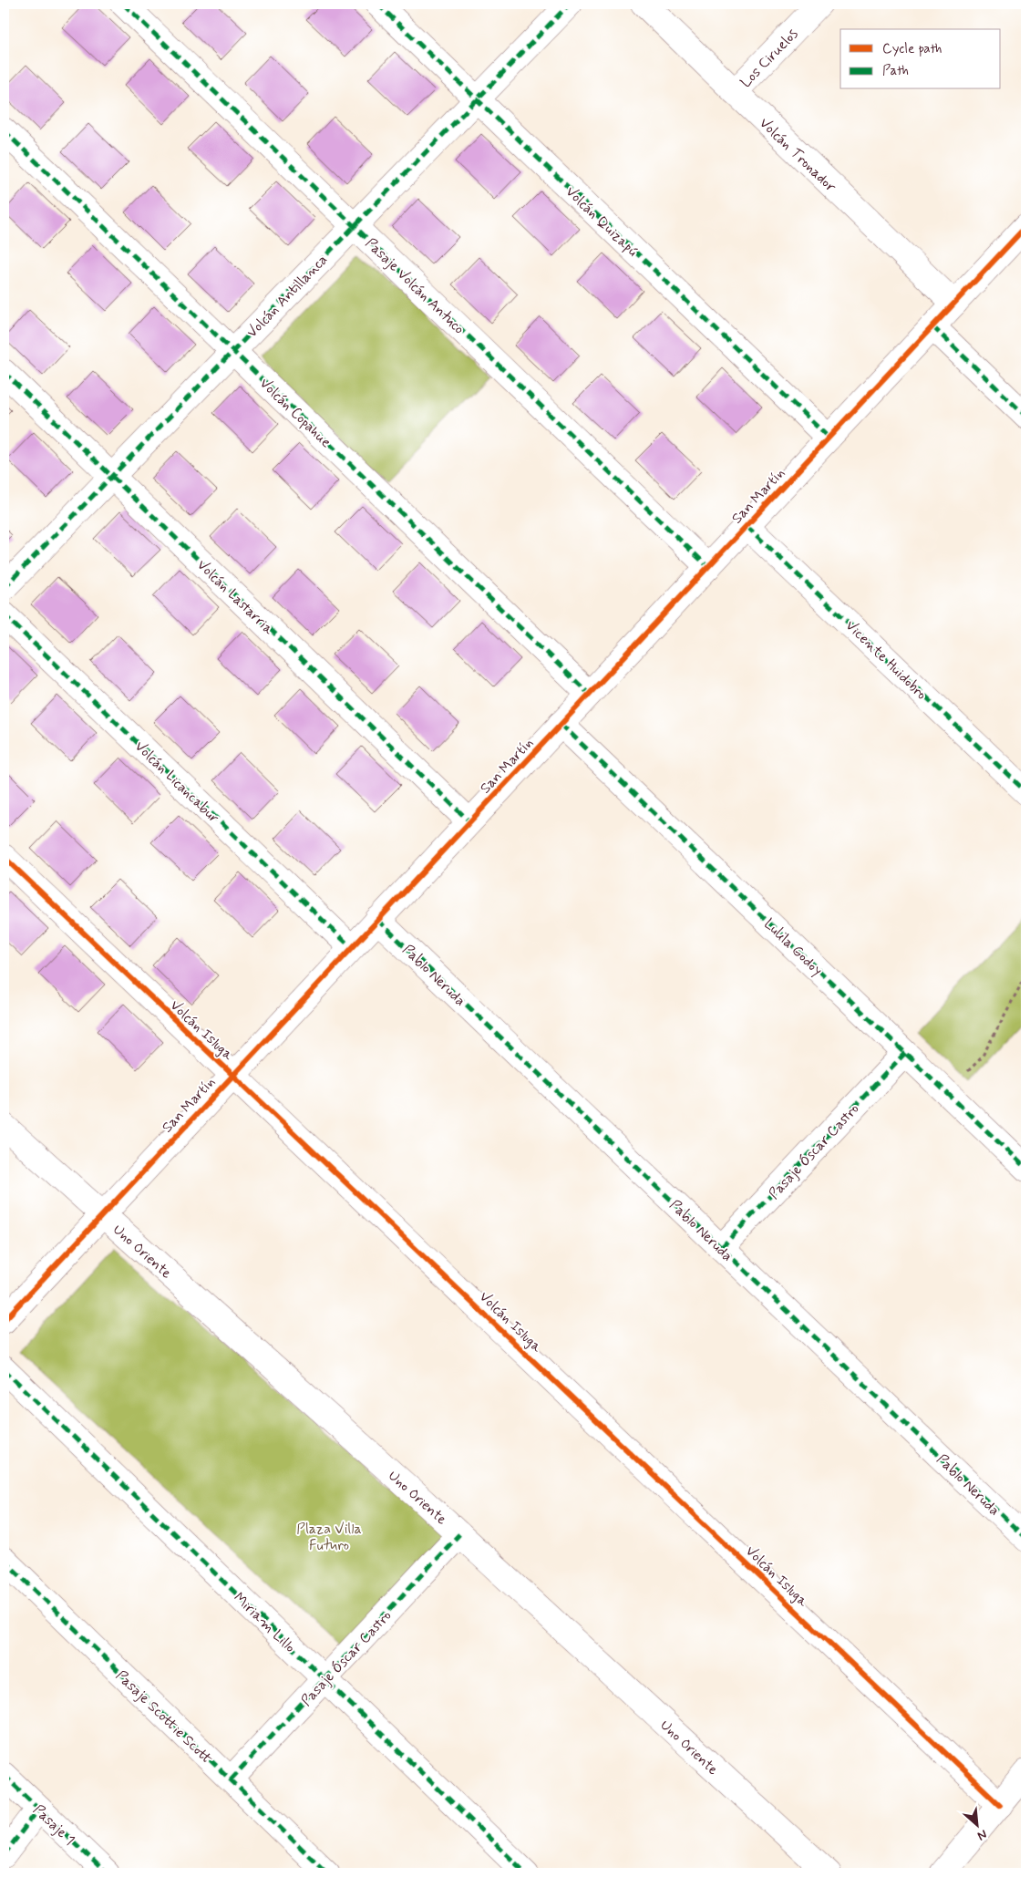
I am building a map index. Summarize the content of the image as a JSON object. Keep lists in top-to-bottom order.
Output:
{
  "streets": {
    "street": [
      "Los Ciruelos",
      "Volcán Tronador",
      "Volcán Quizapú",
      "Pasaje Volcán Antuco",
      "Volcán Antillanca",
      "Volcán Copahue",
      "San Martín",
      "Volcán Lastarria",
      "Vicente Huidobro",
      "Volcán Licancabur",
      "Lulila Godoy",
      "Pablo Neruda",
      "Volcán Isluga",
      "Pasaje Óscar Castro",
      "Uno Oriente",
      "Miriam Lillo",
      "Pasaje Scottie Scott",
      "Pasaje 1"
    ]
  },
  "crossings": [
    ["Los Ciruelos", "Volcán Tronador"],
    ["Volcán Tronador", "San Martín"],
    ["Volcán Quizapú", "Volcán Antillanca"],
    ["Volcán Quizapú", "San Martín"],
    ["Pasaje Volcán Antuco", "Volcán Antillanca"],
    ["Pasaje Volcán Antuco", "San Martín"],
    ["Volcán Antillanca", "Volcán Copahue"],
    ["Volcán Antillanca", "Volcán Lastarria"],
    ["Volcán Copahue", "San Martín"],
    ["San Martín", "Volcán Lastarria"],
    ["San Martín", "Vicente Huidobro"],
    ["San Martín", "Volcán Licancabur"],
    ["San Martín", "Lulila Godoy"],
    ["San Martín", "Pablo Neruda"],
    ["San Martín", "Volcán Isluga"],
    ["San Martín", "Uno Oriente"],
    ["Lulila Godoy", "Pasaje Óscar Castro"],
    ["Pablo Neruda", "Pasaje Óscar Castro"],
    ["Pasaje Óscar Castro", "Uno Oriente"],
    ["Pasaje Óscar Castro", "Miriam Lillo"],
    ["Pasaje Óscar Castro", "Pasaje Scottie Scott"]
  ],
  "parks": ["Plaza Villa Futuro"],
  "legend": ["Cycle path", "Path"],
  "north": "bottom right"
}
